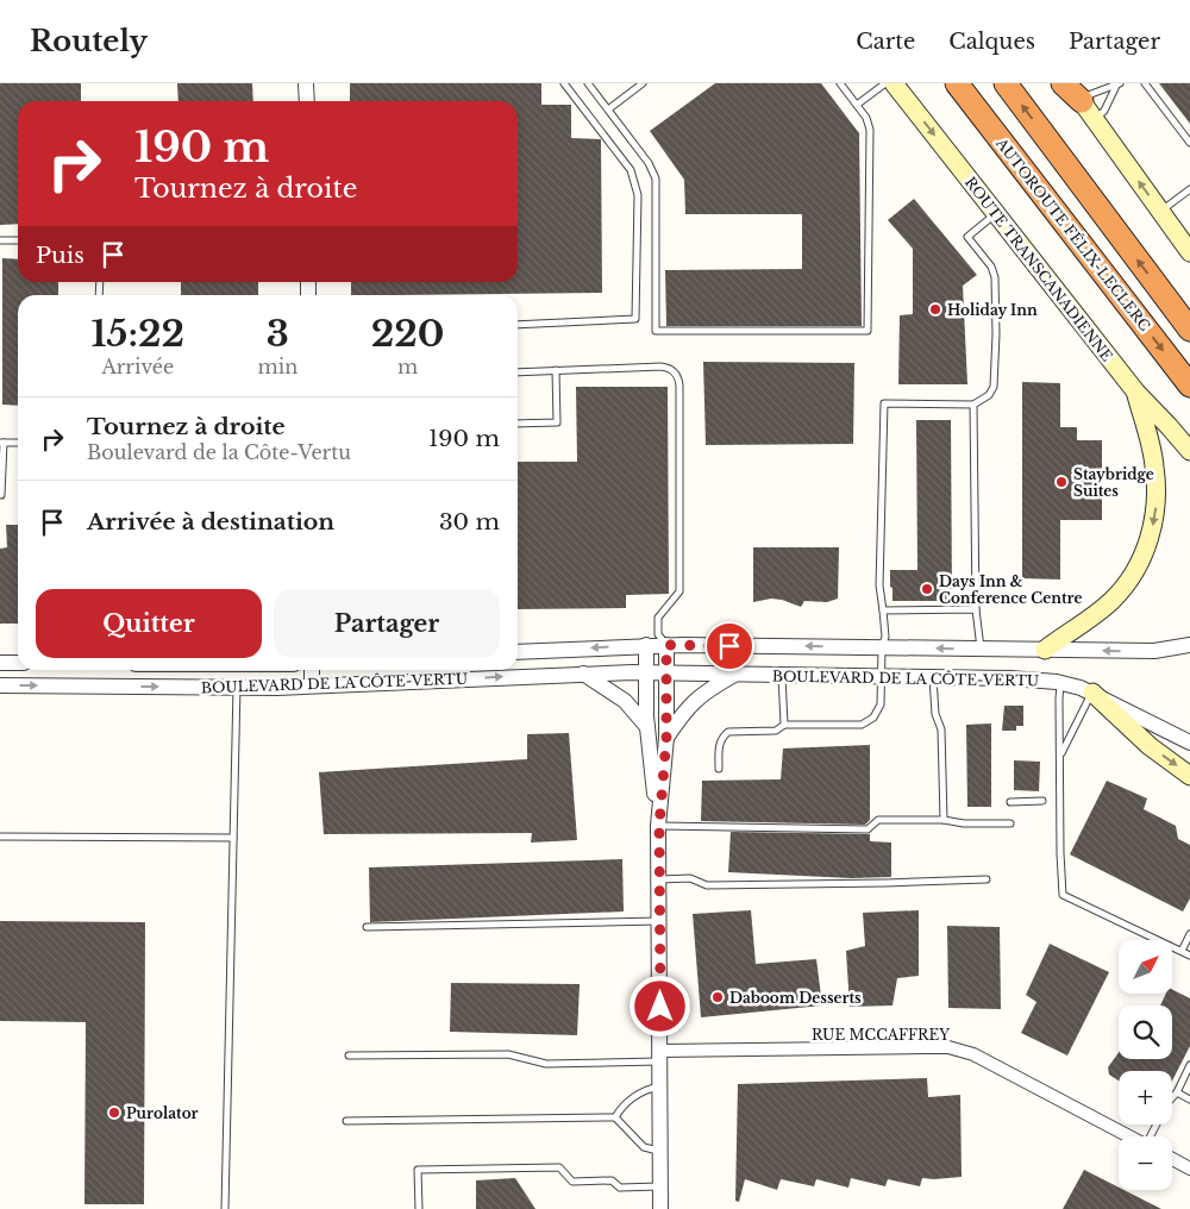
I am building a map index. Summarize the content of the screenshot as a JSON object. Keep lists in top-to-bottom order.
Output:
{
  "streets": {
    "highway": ["AUTOROUTE FÉLIX-LECLERC"],
    "main road": ["ROUTE TRANSCANADIENNE"],
    "street": ["BOULEVARD DE LA CÔTE-VERTU", "RUE MCCAFFREY"]
  },
  "places": [
    "Holiday Inn",
    "Staybridge Suites",
    "Days Inn & Conference Centre",
    "Daboom Desserts",
    "Purolator"
  ],
  "north": "top right",
  "page": {
    "header": "Routely",
    "nav": ["Carte", "Calques", "Partager"],
    "turn": ["190 m", "Tournez à droite"],
    "then": "Puis",
    "eta": [
      "15:22",
      "Arrivée",
      "3",
      "min",
      "220",
      "m"
    ],
    "list": [
      {
        "name": "Tournez à droite",
        "note": "Boulevard de la Côte-Vertu",
        "value": "190 m"
      },
      {
        "name": "Arrivée à destination",
        "value": "30 m"
      }
    ],
    "buttons": ["Quitter", "Partager"],
    "map_buttons": ["+", "−"]
  }
}
